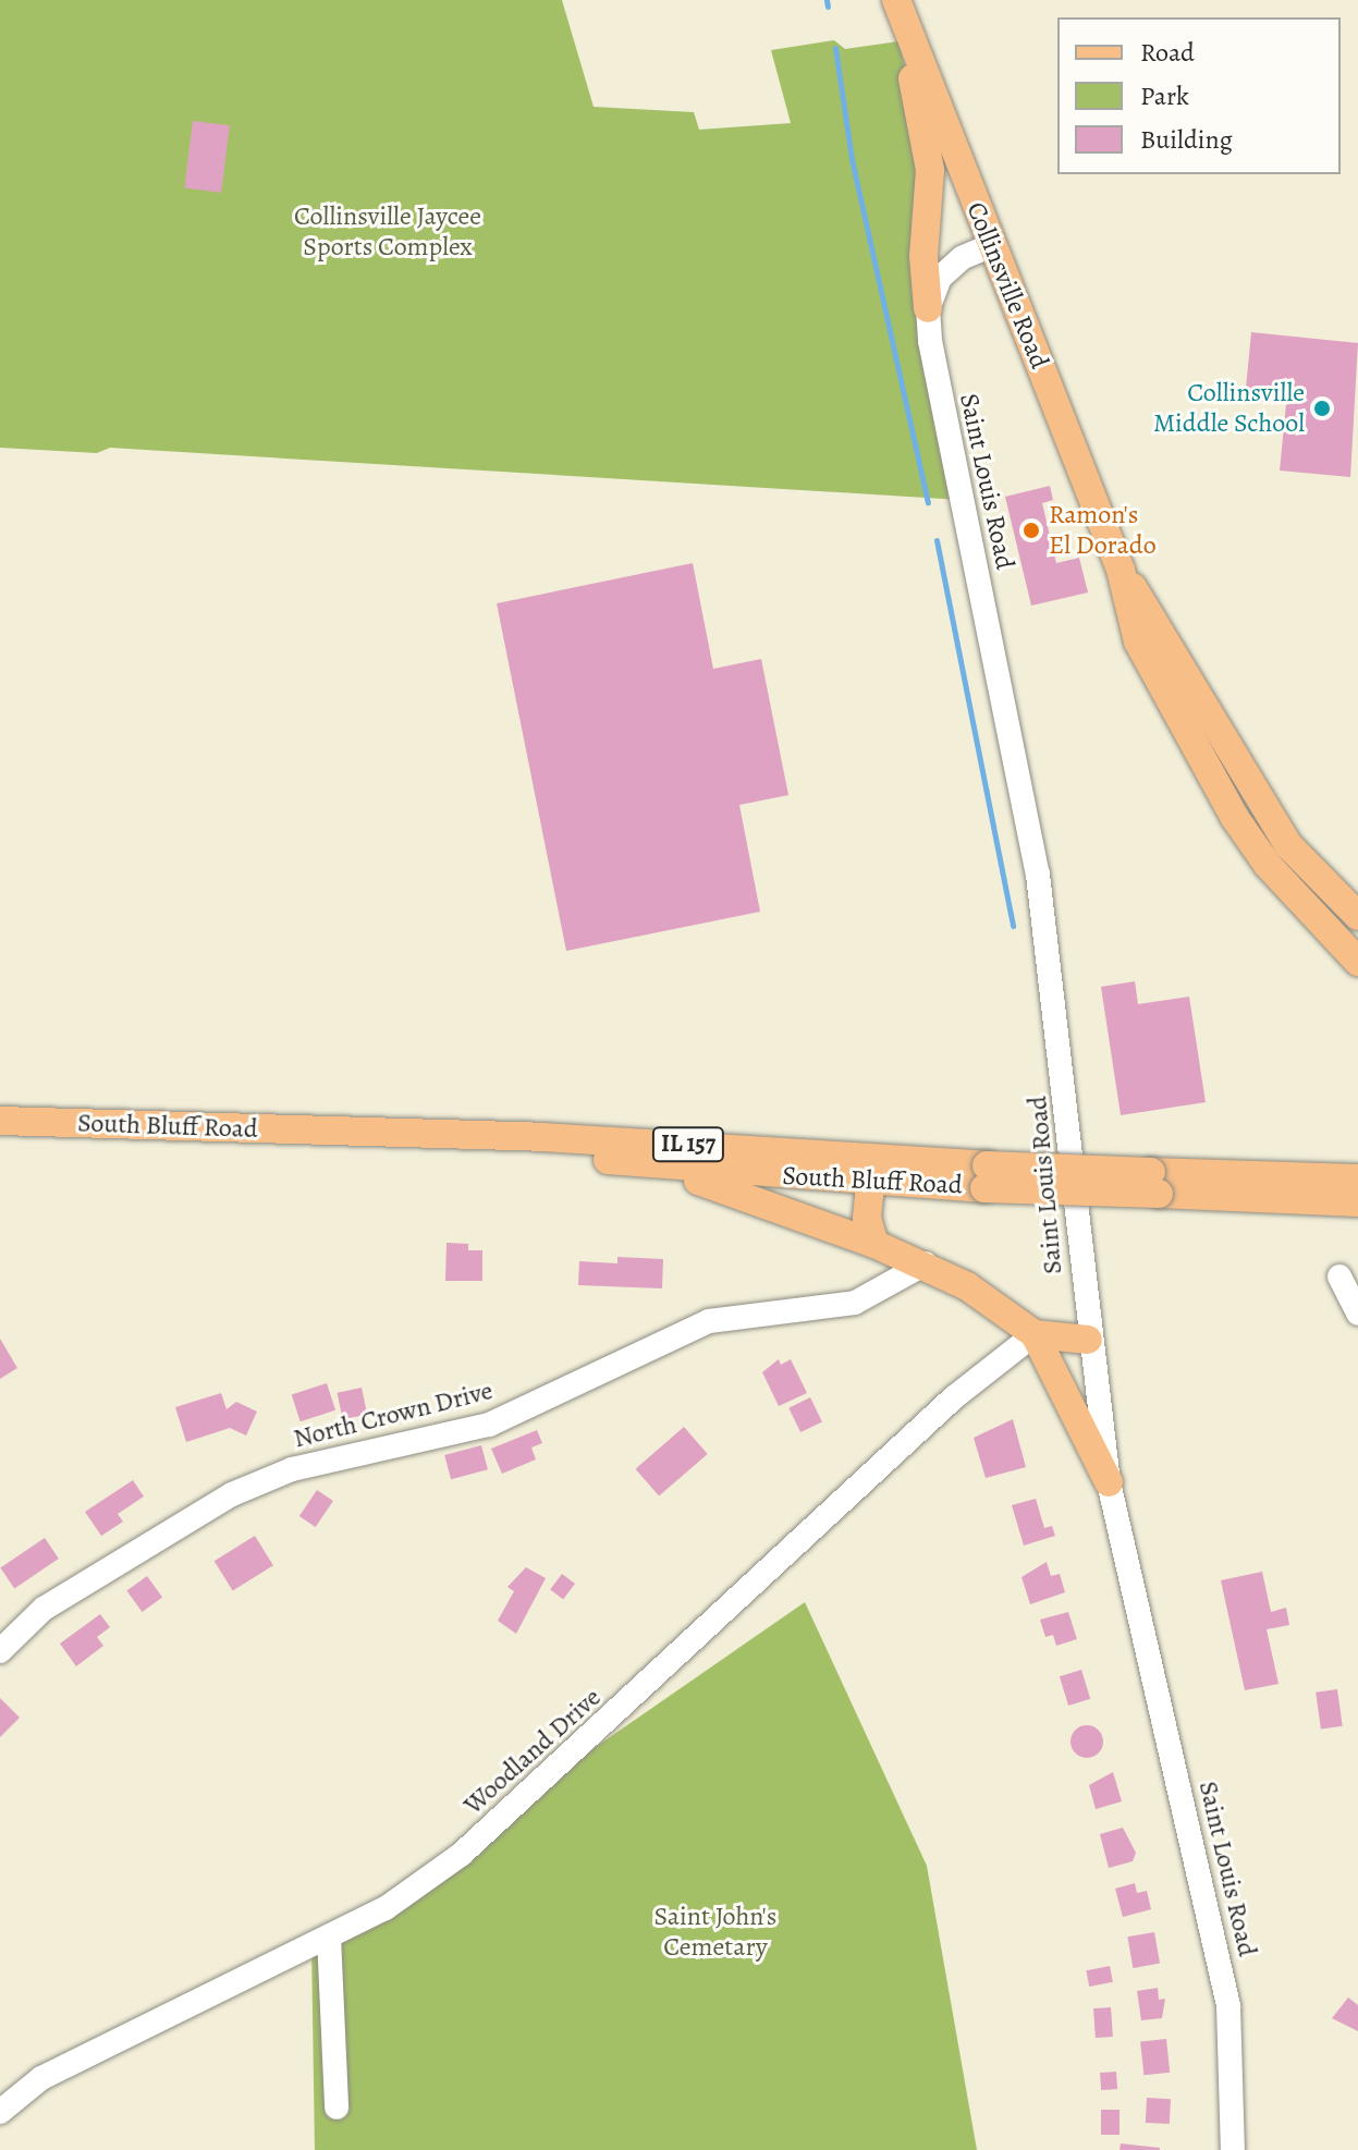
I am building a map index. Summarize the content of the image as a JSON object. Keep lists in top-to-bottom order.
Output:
{
  "streets": {
    "main road": ["Collinsville Road", "South Bluff Road", "IL 157"],
    "street": ["Saint Louis Road", "North Crown Drive", "Woodland Drive"]
  },
  "parks": ["Collinsville Jaycee Sports Complex", "Saint John's Cemetary"],
  "places": ["Collinsville Middle School", "Ramon's El Dorado"],
  "legend": ["Road", "Park", "Building"]
}
